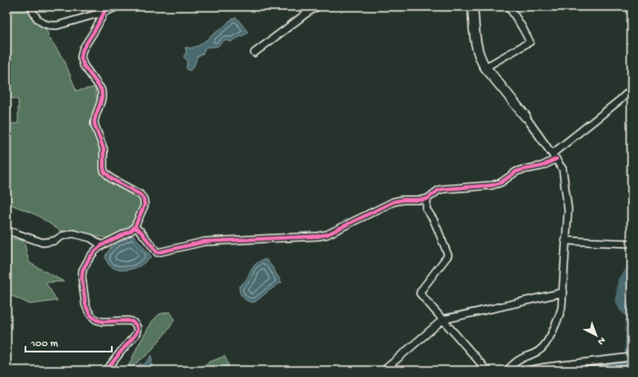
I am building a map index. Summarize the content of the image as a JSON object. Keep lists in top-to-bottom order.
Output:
{
  "scale_bar": "100 m",
  "north": "bottom right"
}
